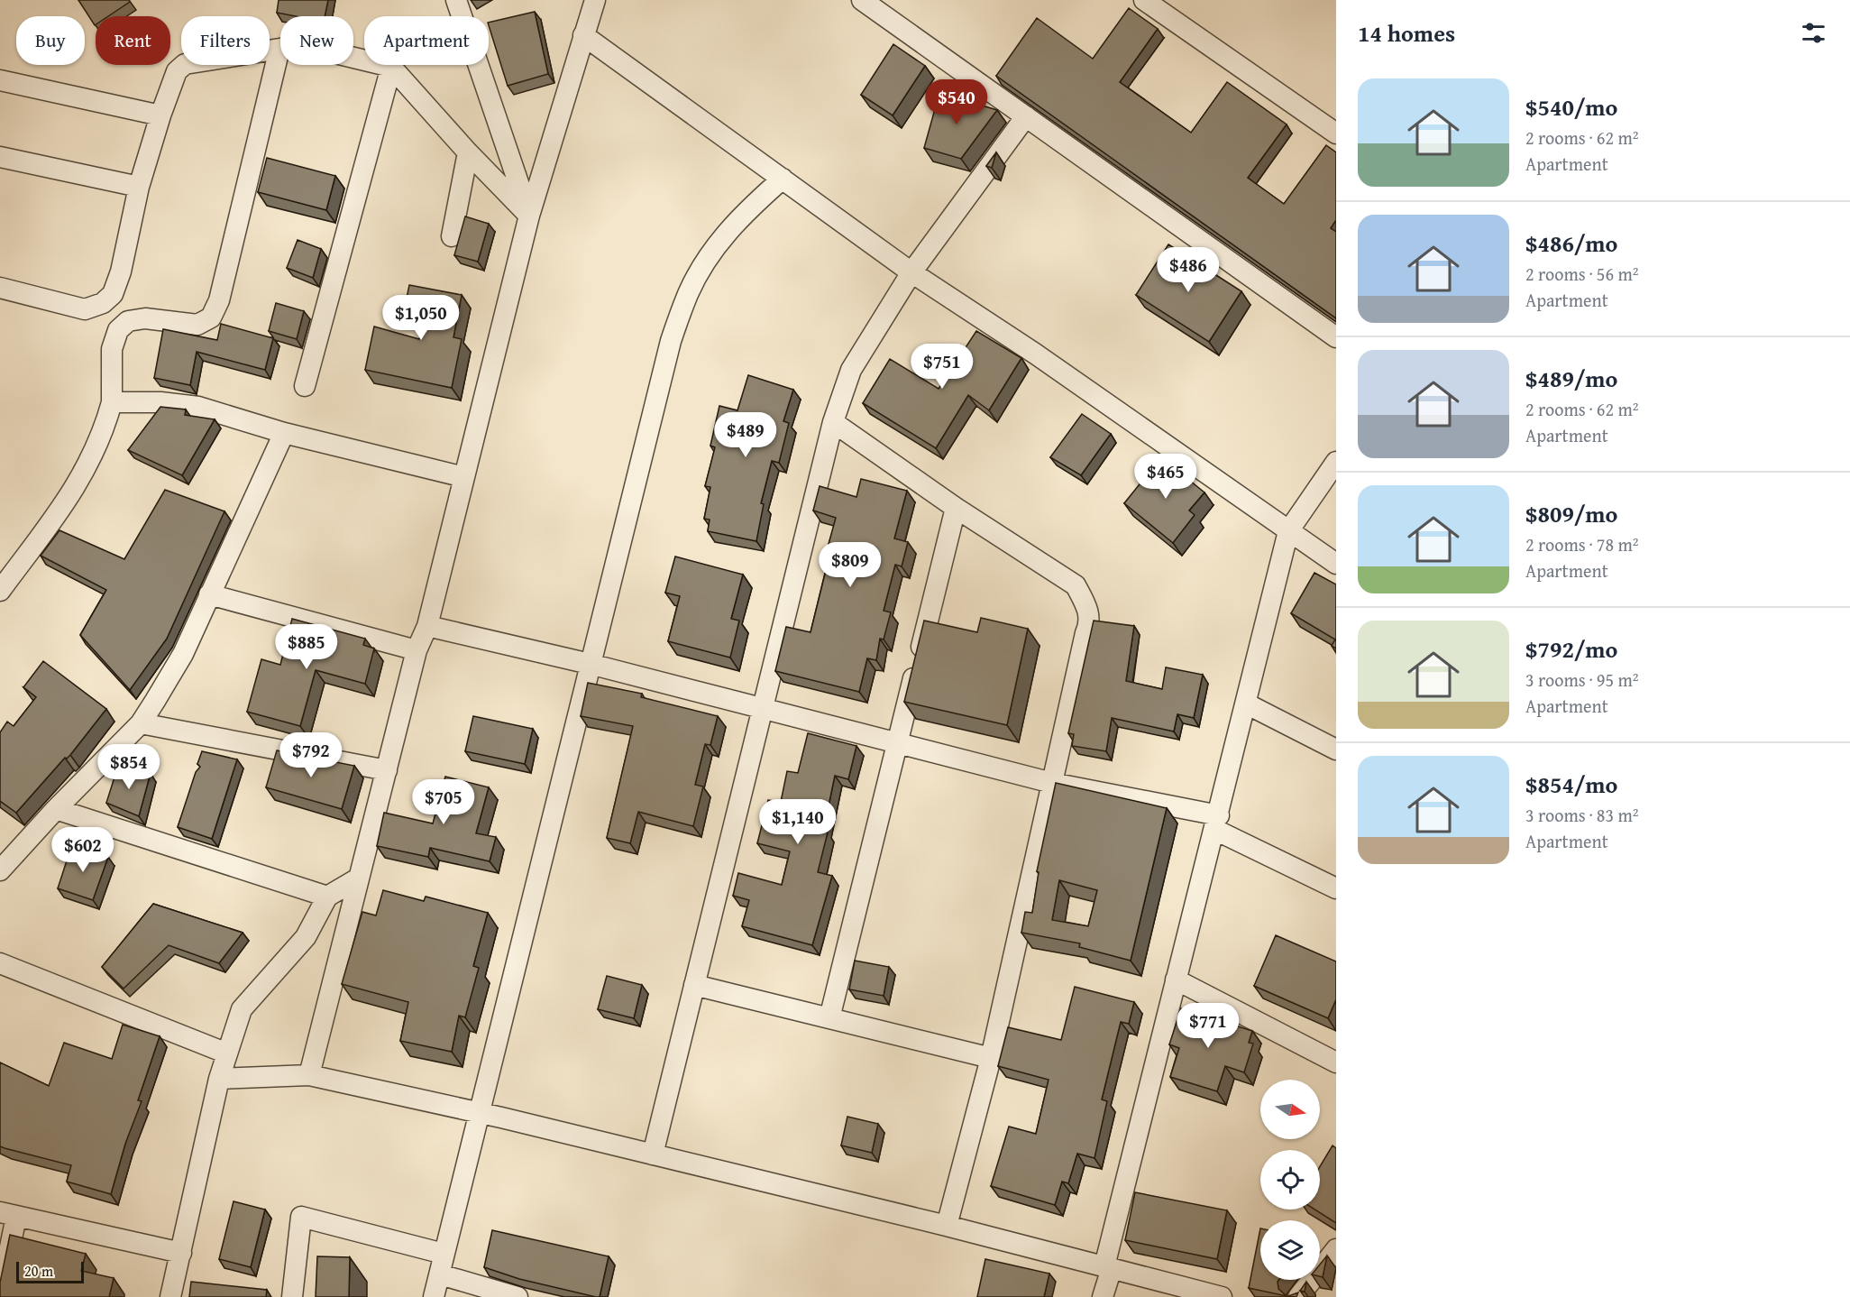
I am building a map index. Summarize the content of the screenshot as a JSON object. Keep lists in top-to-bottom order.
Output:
{
  "scale_bar": "20 m",
  "north": "right",
  "page": {
    "heading": "14 homes",
    "chip": [
      "Buy",
      "Rent",
      "Filters",
      "New",
      "Apartment"
    ],
    "list": [
      {
        "name": "$540/mo",
        "note": "2 rooms · 62 m² · Apartment"
      },
      {
        "name": "$486/mo",
        "note": "2 rooms · 56 m² · Apartment"
      },
      {
        "name": "$489/mo",
        "note": "2 rooms · 62 m² · Apartment"
      },
      {
        "name": "$809/mo",
        "note": "2 rooms · 78 m² · Apartment"
      },
      {
        "name": "$792/mo",
        "note": "3 rooms · 95 m² · Apartment"
      },
      {
        "name": "$854/mo",
        "note": "3 rooms · 83 m² · Apartment"
      }
    ],
    "price": [
      "$540",
      "$486",
      "$1,050",
      "$751",
      "$489",
      "$465",
      "$809",
      "$885",
      "$792",
      "$854",
      "$705",
      "$1,140",
      "$602",
      "$771"
    ],
    "scale": "20 m"
  }
}
